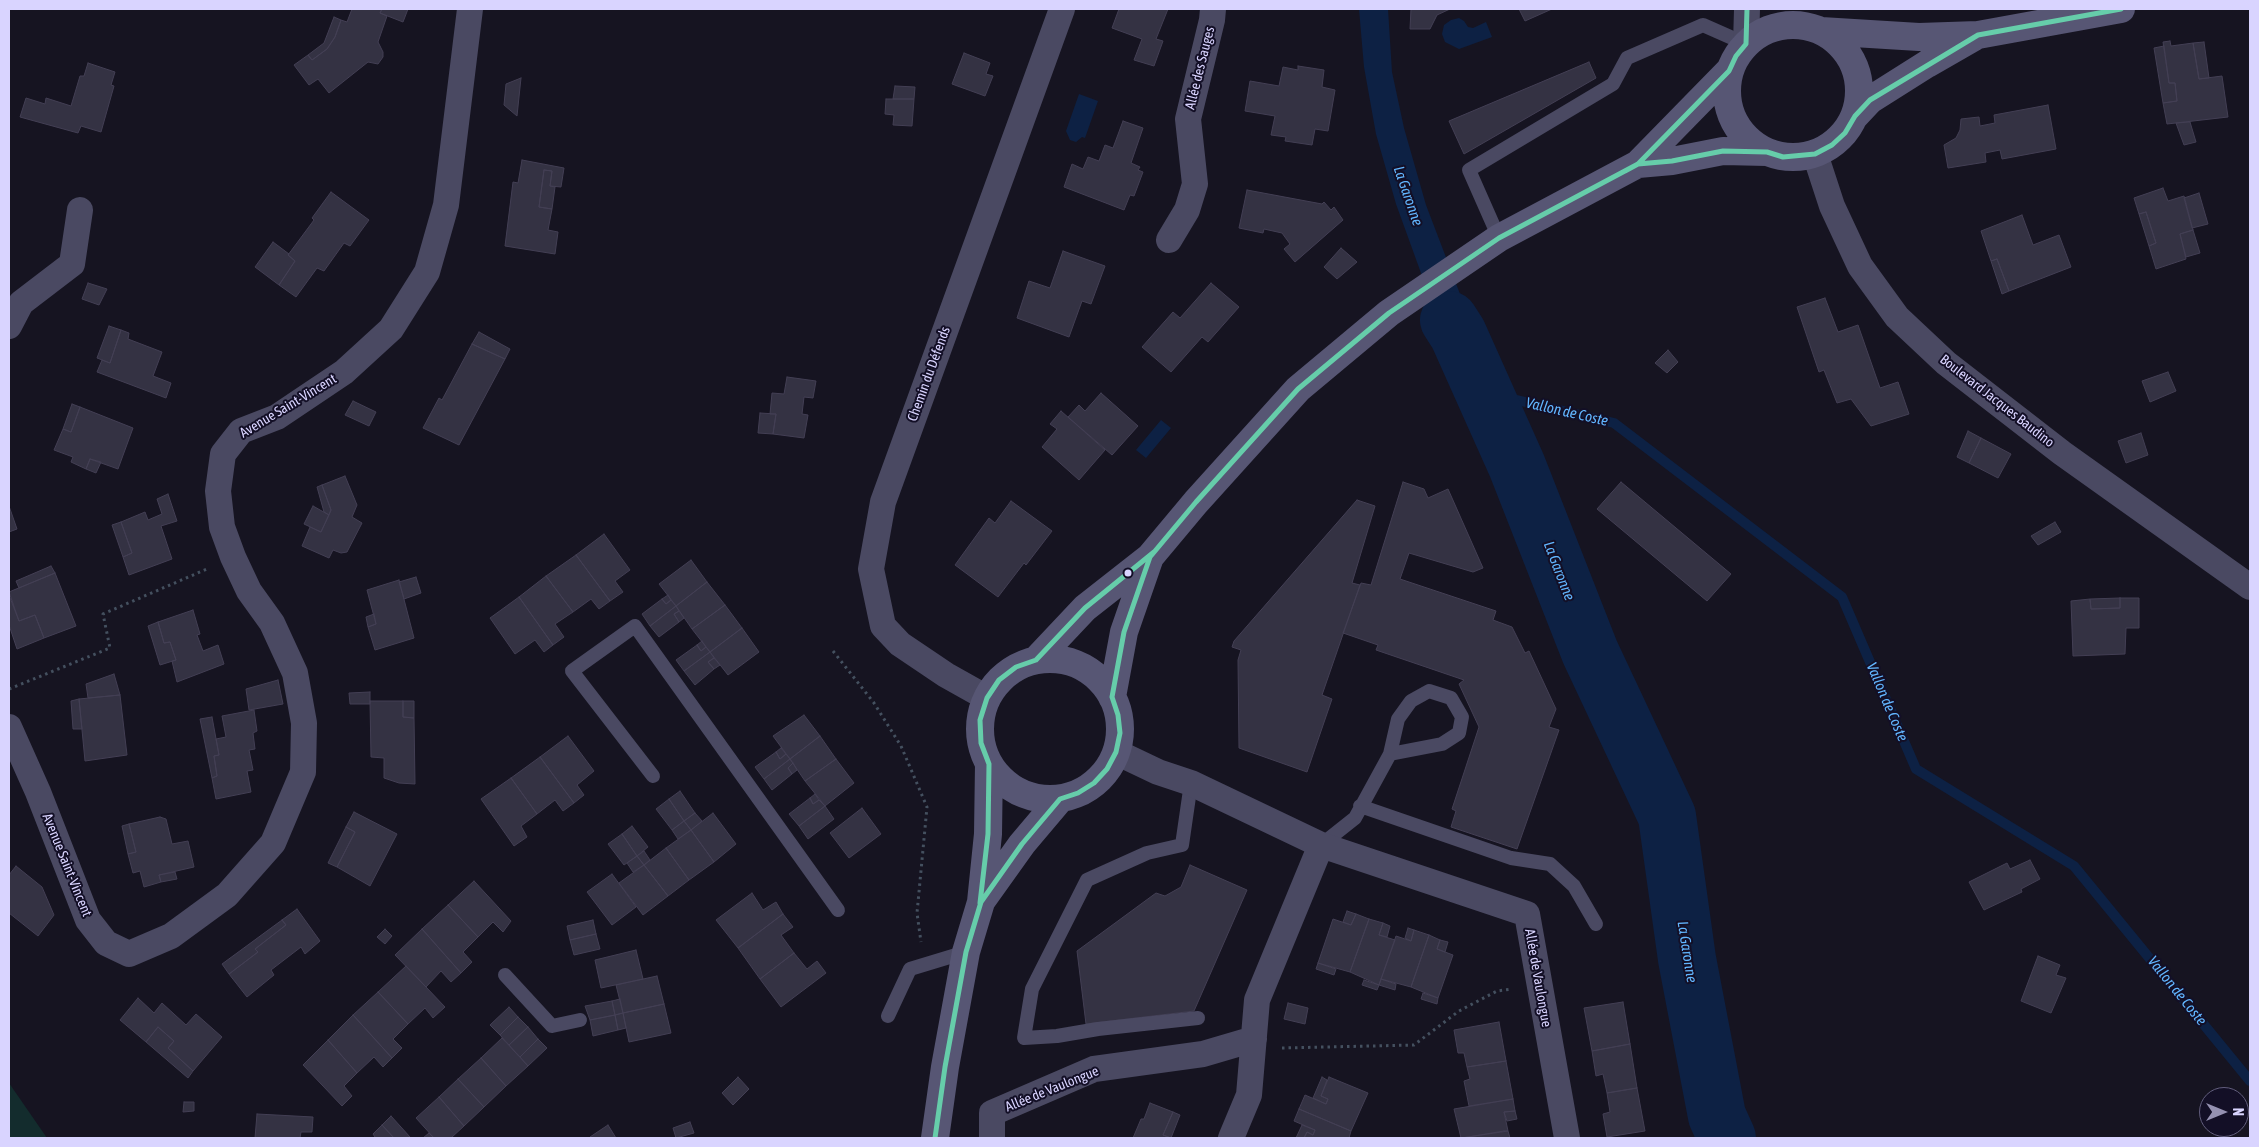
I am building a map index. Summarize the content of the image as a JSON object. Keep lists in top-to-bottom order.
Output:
{
  "streets": {
    "street": [
      "Allée des Sauges",
      "Chemin du Défends",
      "Boulevard Jacques Baudino",
      "Avenue Saint-Vincent",
      "Allée de Vaulongue"
    ]
  },
  "crossings": [
    ["Chemin du Défends", "Allée de Vaulongue"]
  ],
  "water": ["La Garonne", "Vallon de Coste"],
  "north": "right"
}
